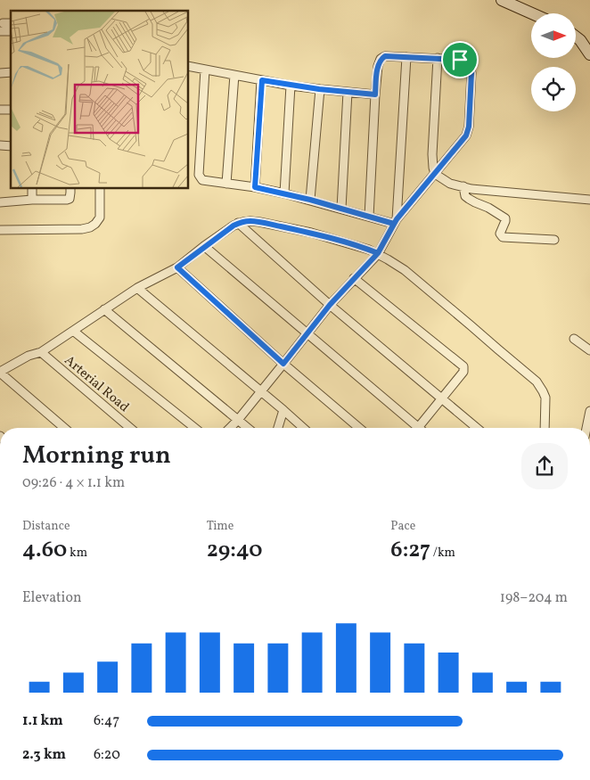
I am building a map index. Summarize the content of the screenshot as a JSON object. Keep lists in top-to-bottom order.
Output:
{
  "streets": {
    "street": ["Arterial Road"]
  },
  "north": "right",
  "page": {
    "heading": ["Morning run", "09:26 · 4 × 1.1 km"],
    "stats": [
      ["Distance", "4.60 km"],
      ["Time", "29:40"],
      ["Pace", "6:27 /km"]
    ],
    "chart": ["Elevation", "198–204 m"],
    "list": [
      {
        "name": "1.1 km",
        "note": "6:47"
      },
      {
        "name": "2.3 km",
        "note": "6:20"
      }
    ]
  }
}
